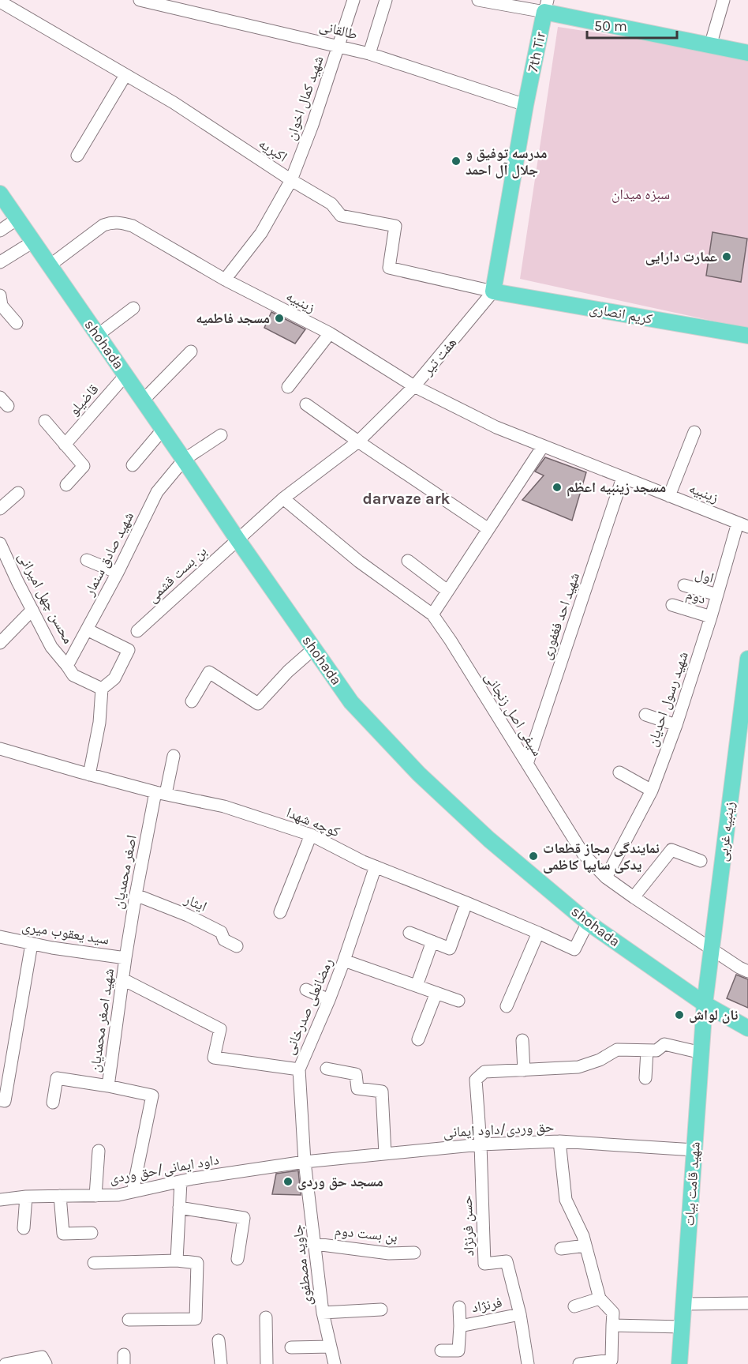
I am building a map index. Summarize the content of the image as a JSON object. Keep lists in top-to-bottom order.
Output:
{
  "streets": {
    "main road": [
      "7th Tir",
      "کریم انصاری",
      "shohada",
      "هفت تیر",
      "زینبیه غربی",
      "شهید قامت بیات"
    ],
    "street": [
      "طالقانی",
      "شهید کمال اخوان",
      "اکبریه",
      "زینبیه",
      "قاضیلو",
      "شهید صادق سنمار",
      "بن بست قشمی",
      "اول",
      "دوم",
      "محسن چهل امیرانی",
      "شهید احد فغفوری",
      "شهید رسول احدیان",
      "سیفی اصل زنجانی",
      "کوچه شهدا",
      "اصغر محمدیان",
      "ایثار",
      "سید یعقوب میری",
      "رمضانعلی صدرخانی",
      "شهید اصغر محمدیان",
      "حق وردی/داود ایمانی",
      "داود ایمانی/حق وردی",
      "حسن فرنژاد",
      "بن بست دوم",
      "جاوید مصطفوی",
      "فرنژاد"
    ]
  },
  "crossings": [
    ["طالقانی", "7th Tir"],
    ["طالقانی", "شهید کمال اخوان"],
    ["طالقانی", "هفت تیر"],
    ["7th Tir", "هفت تیر"],
    ["شهید کمال اخوان", "اکبریه"],
    ["شهید کمال اخوان", "زینبیه"],
    ["اکبریه", "کریم انصاری"],
    ["اکبریه", "هفت تیر"],
    ["زینبیه", "shohada"],
    ["زینبیه", "هفت تیر"],
    ["زینبیه", "شهید احد فغفوری"],
    ["زینبیه", "شهید رسول احدیان"],
    ["کریم انصاری", "هفت تیر"],
    ["shohada", "هفت تیر"],
    ["shohada", "قاضیلو"],
    ["shohada", "شهید صادق سنمار"],
    ["shohada", "بن بست قشمی"],
    ["shohada", "کوچه شهدا"],
    ["shohada", "زینبیه غربی"],
    ["shohada", "شهید قامت بیات"],
    ["هفت تیر", "بن بست قشمی"],
    ["هفت تیر", "سیفی اصل زنجانی"],
    ["شهید صادق سنمار", "محسن چهل امیرانی"],
    ["اول", "شهید رسول احدیان"],
    ["دوم", "شهید رسول احدیان"],
    ["شهید احد فغفوری", "سیفی اصل زنجانی"],
    ["شهید رسول احدیان", "سیفی اصل زنجانی"],
    ["سیفی اصل زنجانی", "زینبیه غربی"],
    ["کوچه شهدا", "اصغر محمدیان"],
    ["کوچه شهدا", "رمضانعلی صدرخانی"],
    ["زینبیه غربی", "شهید قامت بیات"],
    ["اصغر محمدیان", "ایثار"],
    ["اصغر محمدیان", "سید یعقوب میری"],
    ["اصغر محمدیان", "شهید اصغر محمدیان"],
    ["سید یعقوب میری", "شهید اصغر محمدیان"],
    ["رمضانعلی صدرخانی", "حق وردی/داود ایمانی"],
    ["رمضانعلی صدرخانی", "داود ایمانی/حق وردی"],
    ["رمضانعلی صدرخانی", "جاوید مصطفوی"],
    ["شهید اصغر محمدیان", "داود ایمانی/حق وردی"],
    ["حق وردی/داود ایمانی", "داود ایمانی/حق وردی"],
    ["حق وردی/داود ایمانی", "شهید قامت بیات"],
    ["حق وردی/داود ایمانی", "حسن فرنژاد"],
    ["حق وردی/داود ایمانی", "جاوید مصطفوی"],
    ["داود ایمانی/حق وردی", "جاوید مصطفوی"],
    ["حسن فرنژاد", "فرنژاد"],
    ["بن بست دوم", "جاوید مصطفوی"]
  ],
  "districts": ["darvaze ark"],
  "parks": ["سبزه میدان"],
  "places": [
    "مدرسه توفیق و جلال آل احمد",
    "عمارت دارایی",
    "مسجد فاطمیه",
    "مسجد زینبیه اعظم",
    "نمایندگی مجاز قطعات یدکی سایپا کاظمی",
    "نان لواش",
    "مسجد حق وردی"
  ],
  "scale_bar": "50 m"
}
